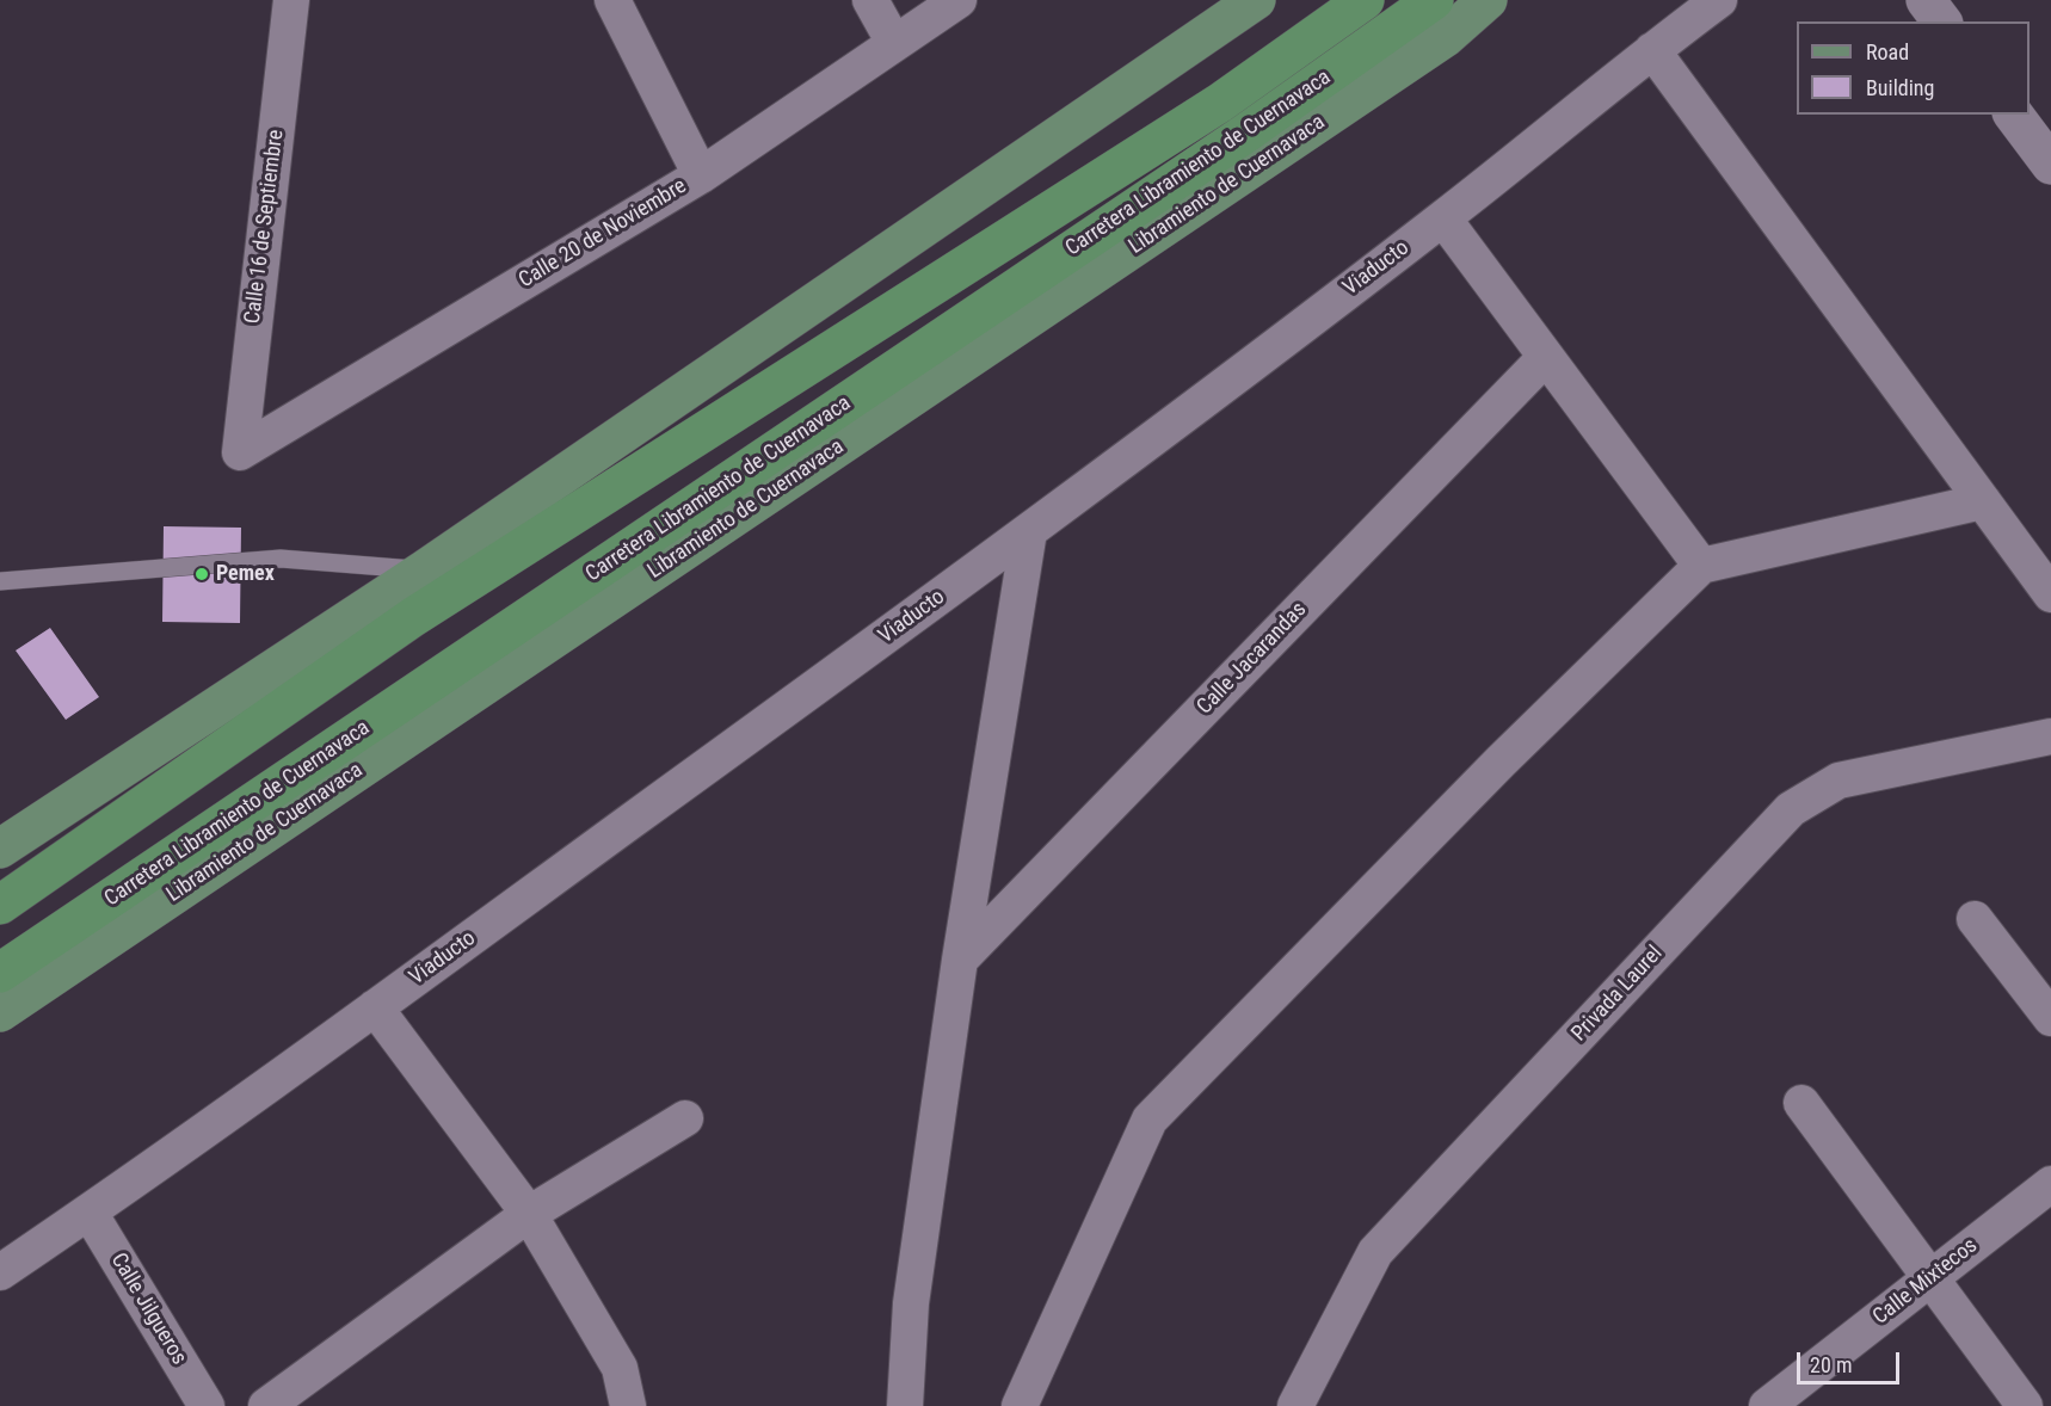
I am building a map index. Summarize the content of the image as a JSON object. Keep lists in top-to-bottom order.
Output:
{
  "streets": {
    "highway": ["Carretera Libramiento de Cuernavaca"],
    "main road": ["Libramiento de Cuernavaca"],
    "street": [
      "Calle 16 de Septiembre",
      "Calle 20 de Noviembre",
      "Viaducto",
      "Calle Jacarandas",
      "Privada Laurel",
      "Calle Mixtecos",
      "Calle Jilgueros"
    ]
  },
  "crossings": [
    ["Calle 16 de Septiembre", "Calle 20 de Noviembre"],
    ["Viaducto", "Calle Jilgueros"]
  ],
  "places": ["Pemex"],
  "legend": ["Road", "Building"],
  "scale_bar": "20 m"
}
